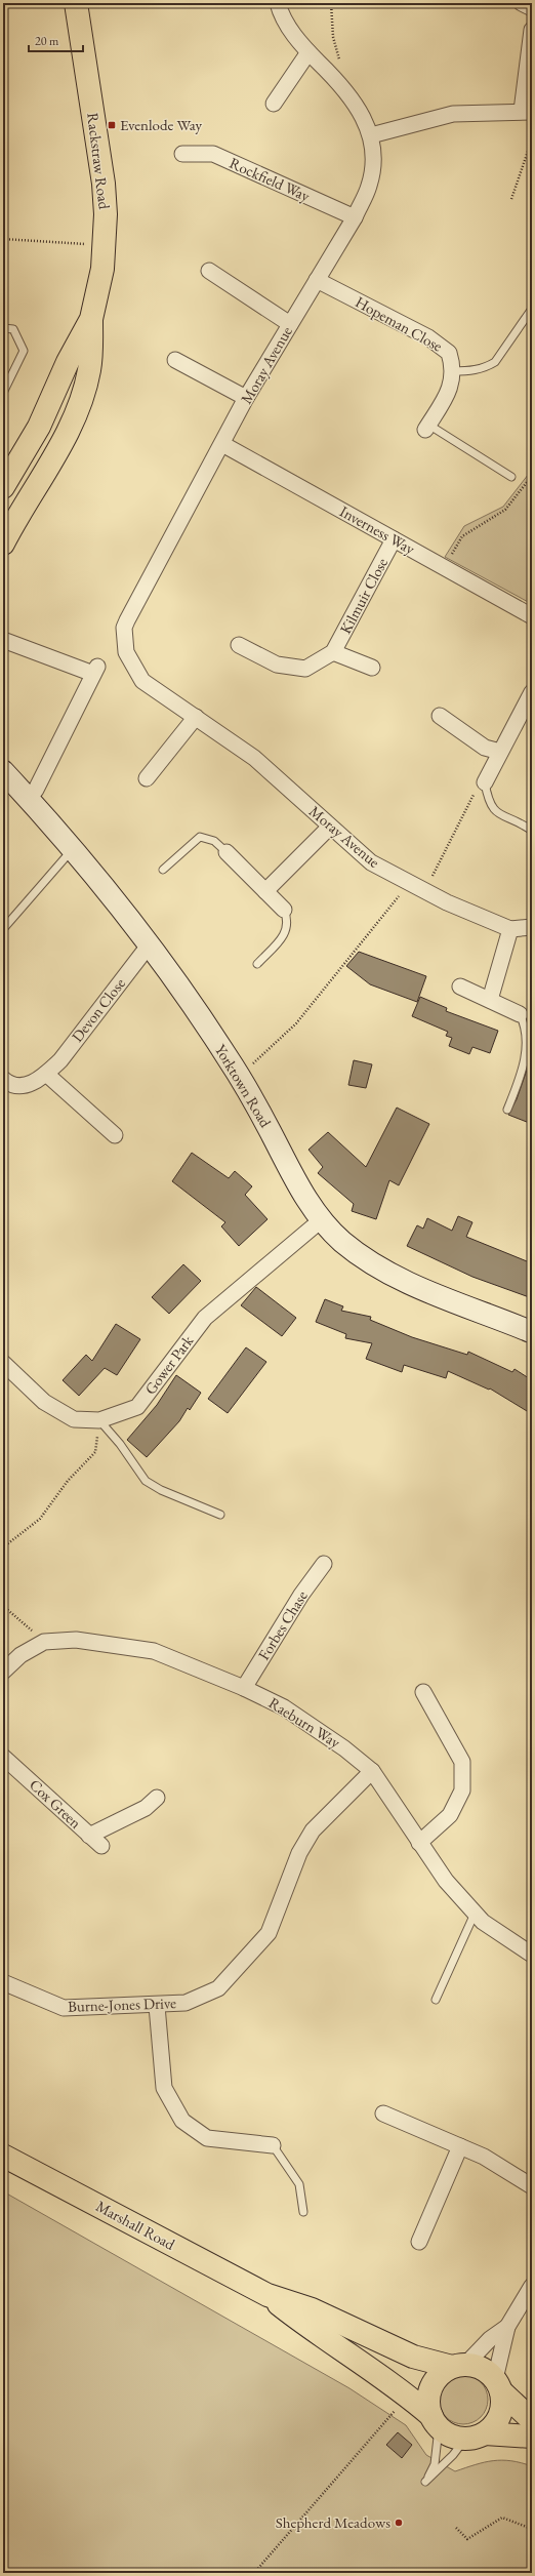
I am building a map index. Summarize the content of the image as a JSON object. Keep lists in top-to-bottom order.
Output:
{
  "streets": {
    "main road": ["Rackstraw Road", "Marshall Road"],
    "street": [
      "Rockfield Way",
      "Hopeman Close",
      "Moray Avenue",
      "Inverness Way",
      "Kilmuir Close",
      "Devon Close",
      "Yorktown Road",
      "Gower Park",
      "Forbes Chase",
      "Raeburn Way",
      "Cox Green",
      "Burne-Jones Drive"
    ]
  },
  "crossings": [
    ["Rockfield Way", "Moray Avenue"],
    ["Hopeman Close", "Moray Avenue"],
    ["Moray Avenue", "Inverness Way"],
    ["Inverness Way", "Kilmuir Close"],
    ["Devon Close", "Yorktown Road"],
    ["Yorktown Road", "Gower Park"],
    ["Forbes Chase", "Raeburn Way"],
    ["Raeburn Way", "Burne-Jones Drive"]
  ],
  "places": {
    "transit": ["Evenlode Way"],
    "other": ["Shepherd Meadows"]
  },
  "scale_bar": "20 m"
}
